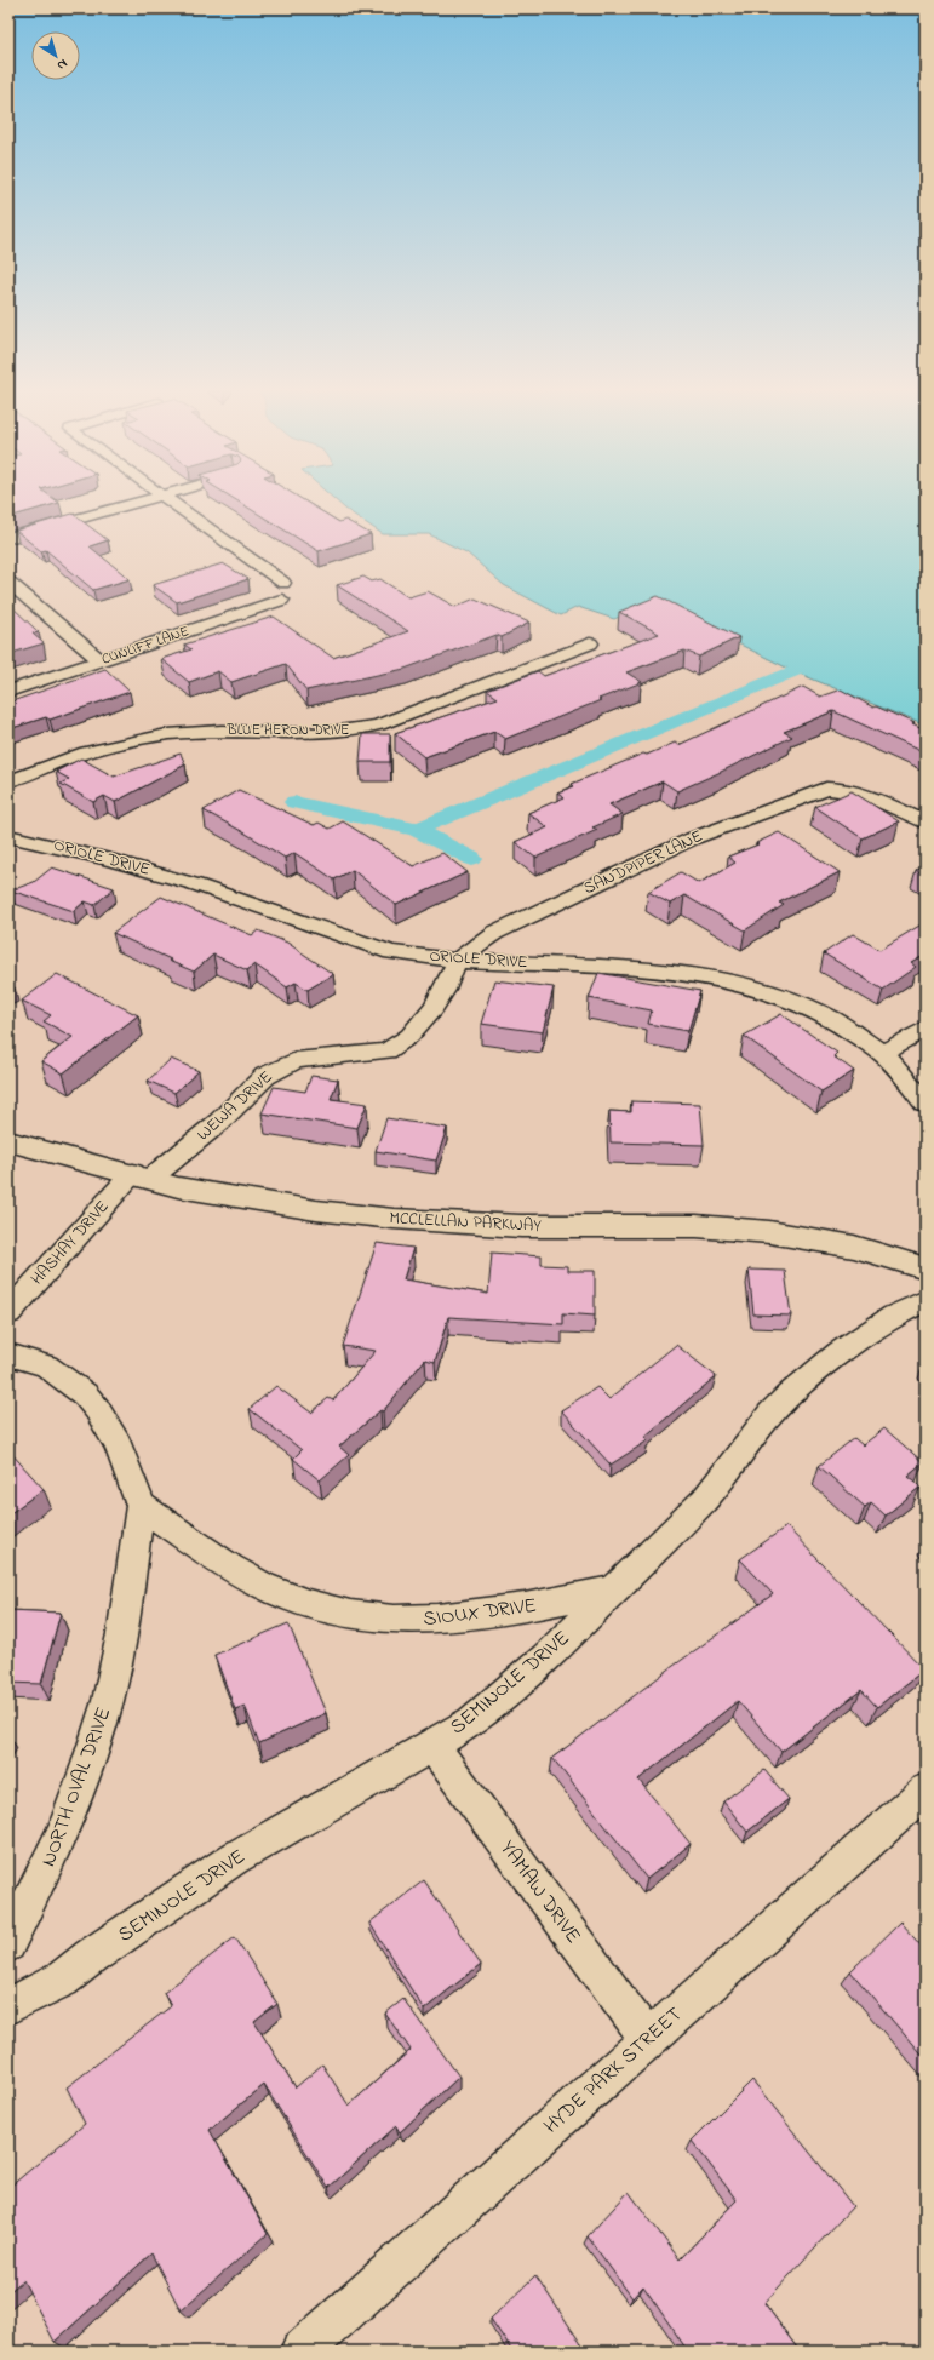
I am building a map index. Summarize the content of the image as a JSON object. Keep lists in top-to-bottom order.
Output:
{
  "streets": {
    "street": [
      "CUNLIFF LANE",
      "BLUE HERON DRIVE",
      "ORIOLE DRIVE",
      "SANDPIPER LANE",
      "WEWA DRIVE",
      "MCCLELLAN PARKWAY",
      "HASHAY DRIVE",
      "SIOUX DRIVE",
      "SEMINOLE DRIVE",
      "NORTH OVAL DRIVE",
      "YAMAW DRIVE",
      "HYDE PARK STREET"
    ]
  },
  "crossings": [
    ["ORIOLE DRIVE", "SANDPIPER LANE"],
    ["ORIOLE DRIVE", "WEWA DRIVE"],
    ["SANDPIPER LANE", "WEWA DRIVE"],
    ["WEWA DRIVE", "MCCLELLAN PARKWAY"],
    ["WEWA DRIVE", "HASHAY DRIVE"],
    ["MCCLELLAN PARKWAY", "HASHAY DRIVE"],
    ["SIOUX DRIVE", "SEMINOLE DRIVE"],
    ["SIOUX DRIVE", "NORTH OVAL DRIVE"],
    ["SEMINOLE DRIVE", "YAMAW DRIVE"],
    ["YAMAW DRIVE", "HYDE PARK STREET"]
  ],
  "north": "bottom right"
}
